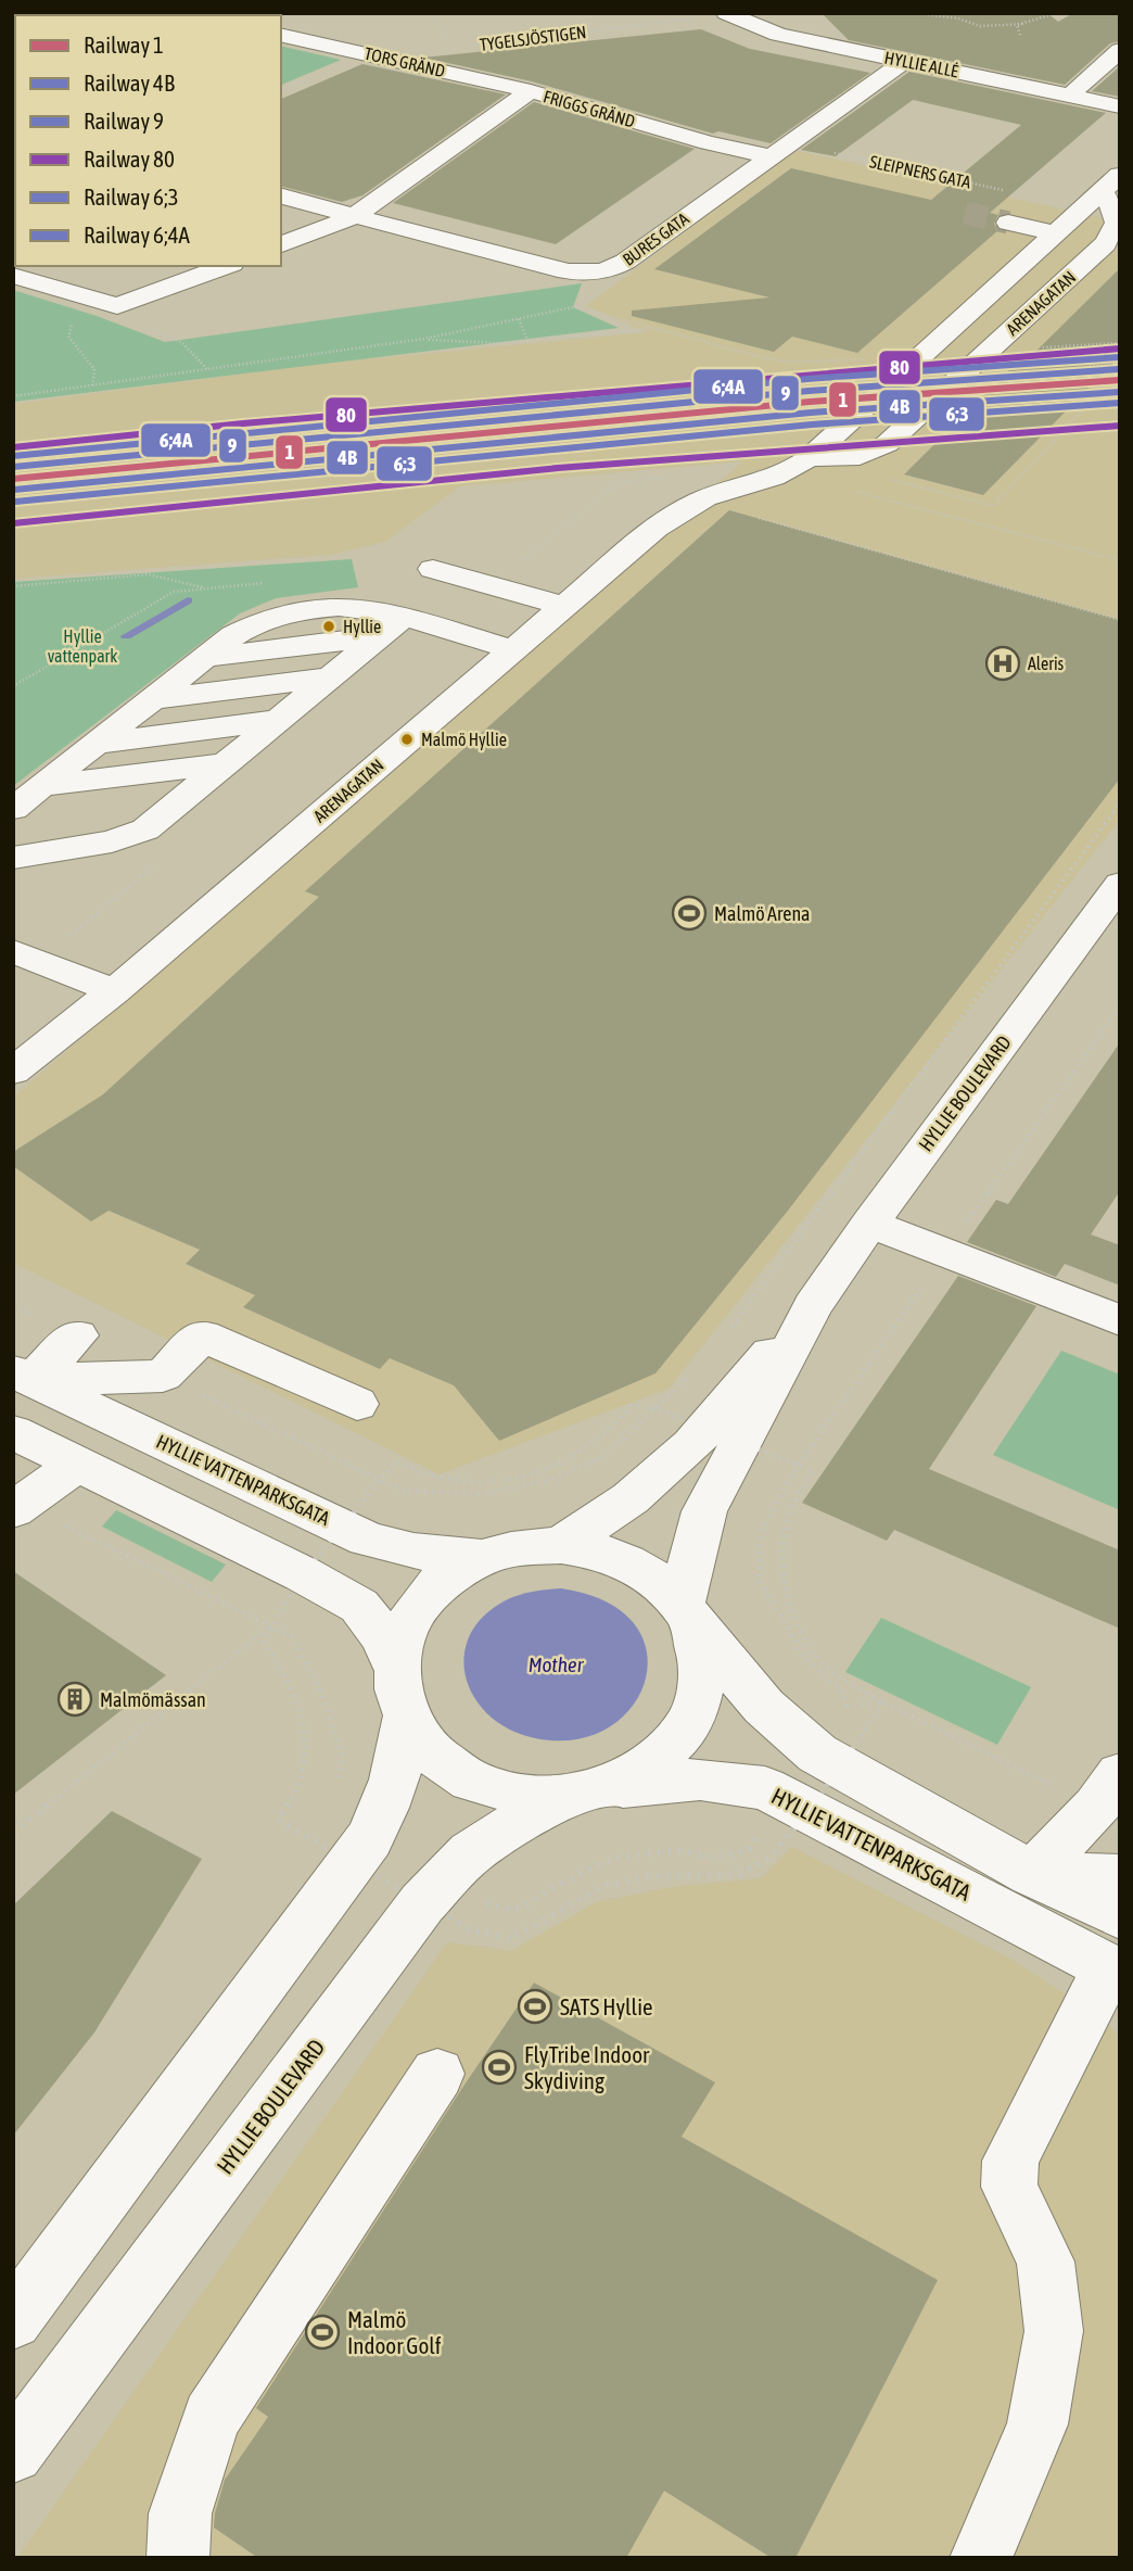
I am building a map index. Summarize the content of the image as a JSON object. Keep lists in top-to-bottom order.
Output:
{
  "streets": {
    "street": [
      "TORS GRÄND",
      "HYLLIE ALLÉ",
      "FRIGGS GRÄND",
      "BURES GATA",
      "ARENAGATAN",
      "HYLLIE BOULEVARD",
      "HYLLIE VATTENPARKSGATA"
    ],
    "path": ["TYGELSJÖSTIGEN", "SLEIPNERS GATA"]
  },
  "crossings": [
    ["TYGELSJÖSTIGEN", "HYLLIE ALLÉ"],
    ["TORS GRÄND", "FRIGGS GRÄND"],
    ["HYLLIE ALLÉ", "BURES GATA"],
    ["FRIGGS GRÄND", "SLEIPNERS GATA"],
    ["FRIGGS GRÄND", "BURES GATA"],
    ["SLEIPNERS GATA", "BURES GATA"],
    ["HYLLIE BOULEVARD", "HYLLIE VATTENPARKSGATA"]
  ],
  "water": ["Mother"],
  "parks": ["Hyllie vattenpark"],
  "places": {
    "other": ["Hyllie", "Malmö Hyllie"],
    "hospital": ["Aleris"],
    "sports": [
      "Malmö Arena",
      "SATS Hyllie",
      "FlyTribe Indoor Skydiving",
      "Malmö Indoor Golf"
    ],
    "building": ["Malmömässan"]
  },
  "lines": [
    "rail line 80",
    "rail line 6;4A",
    "rail line 9",
    "rail line 1",
    "rail line 4B",
    "rail line 6;3"
  ],
  "legend": [
    "Railway 1",
    "Railway 4B",
    "Railway 9",
    "Railway 80",
    "Railway 6;3",
    "Railway 6;4A"
  ]
}
